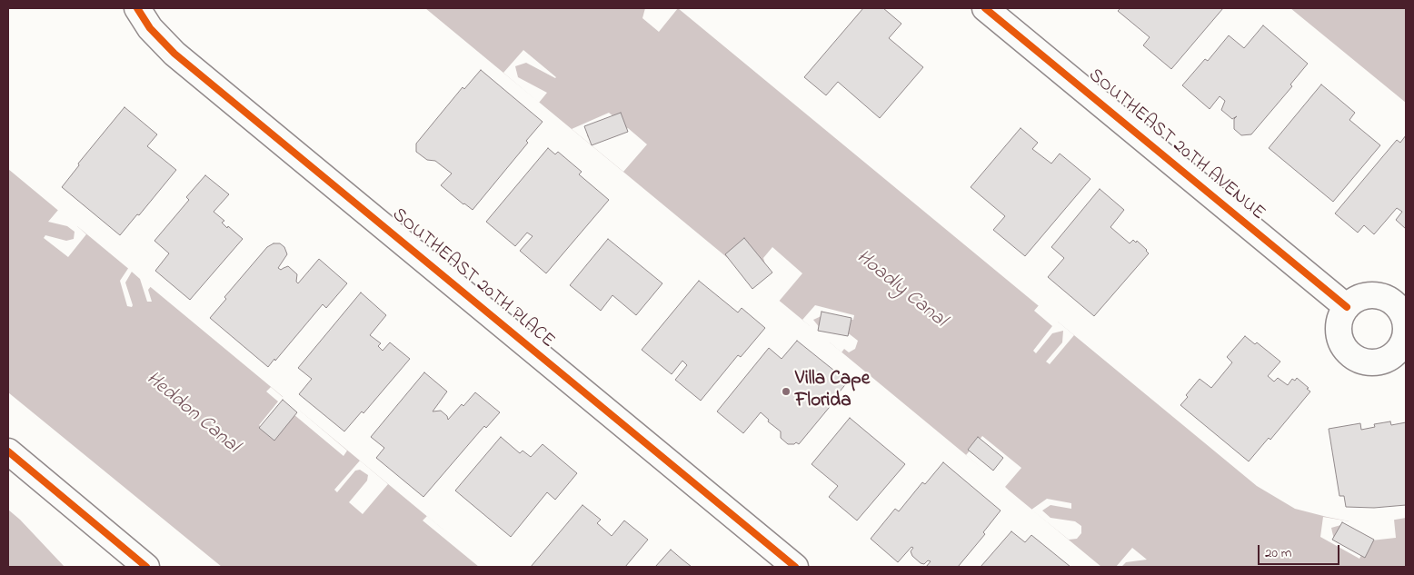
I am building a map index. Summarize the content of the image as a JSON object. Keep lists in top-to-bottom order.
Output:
{
  "streets": {
    "street": ["SOUTHEAST 20TH AVENUE", "SOUTHEAST 20TH PLACE"]
  },
  "water": ["Hoadly Canal", "Heddon Canal"],
  "places": ["Villa Cape Florida"],
  "scale_bar": "20 m"
}
